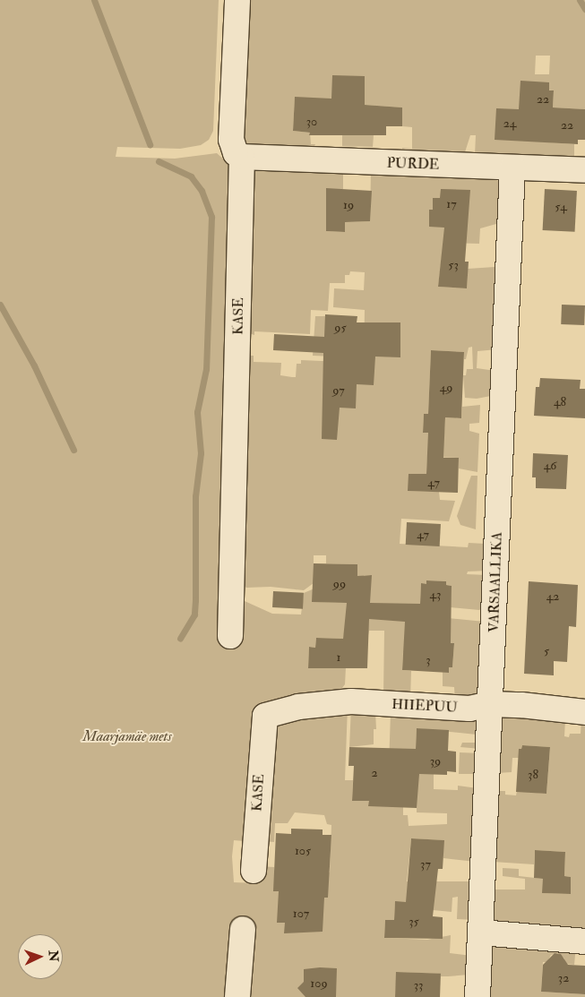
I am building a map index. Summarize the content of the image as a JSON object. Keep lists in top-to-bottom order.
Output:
{
  "streets": {
    "street": [
      "PURDE",
      "KASE",
      "VARSAALLIKA",
      "HIIEPUU"
    ]
  },
  "crossings": [
    ["PURDE", "KASE"],
    ["PURDE", "VARSAALLIKA"],
    ["KASE", "HIIEPUU"],
    ["VARSAALLIKA", "HIIEPUU"]
  ],
  "parks": ["Maarjamäe mets"],
  "house_numbers": [
    "22",
    "30",
    "24",
    "22",
    "17",
    "19",
    "54",
    "53",
    "95",
    "49",
    "97",
    "48",
    "46",
    "47",
    "47",
    "99",
    "43",
    "42",
    "5",
    "1",
    "3",
    "39",
    "2",
    "38",
    "105",
    "37",
    "107",
    "35",
    "32",
    "109",
    "33"
  ],
  "north": "right"
}
